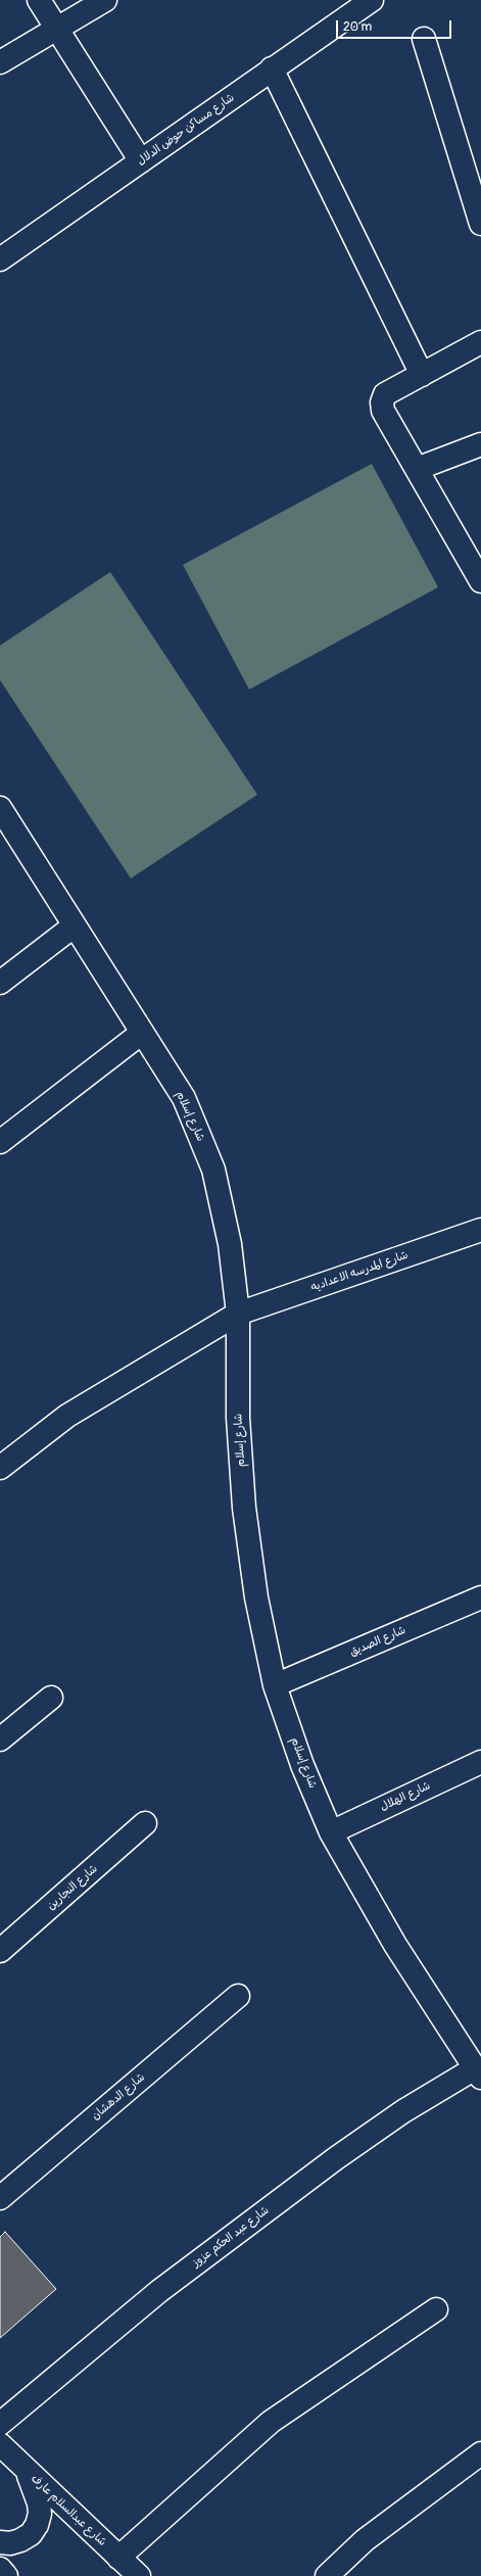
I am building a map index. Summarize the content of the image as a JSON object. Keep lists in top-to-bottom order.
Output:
{
  "streets": {
    "street": [
      "شارع مساكن حوض الدلال",
      "شارع إسلام",
      "شارع المدرسه الاعداديه",
      "شارع الصديق",
      "شارع الهلال",
      "شارع النجارين",
      "شارع الدهشان",
      "شارع عبد الحكم عزوز",
      "شارع عبدالسلام عارف"
    ]
  },
  "crossings": [
    ["شارع إسلام", "شارع المدرسه الاعداديه"],
    ["شارع إسلام", "شارع الصديق"],
    ["شارع إسلام", "شارع الهلال"],
    ["شارع إسلام", "شارع عبد الحكم عزوز"]
  ],
  "scale_bar": "20 m"
}
